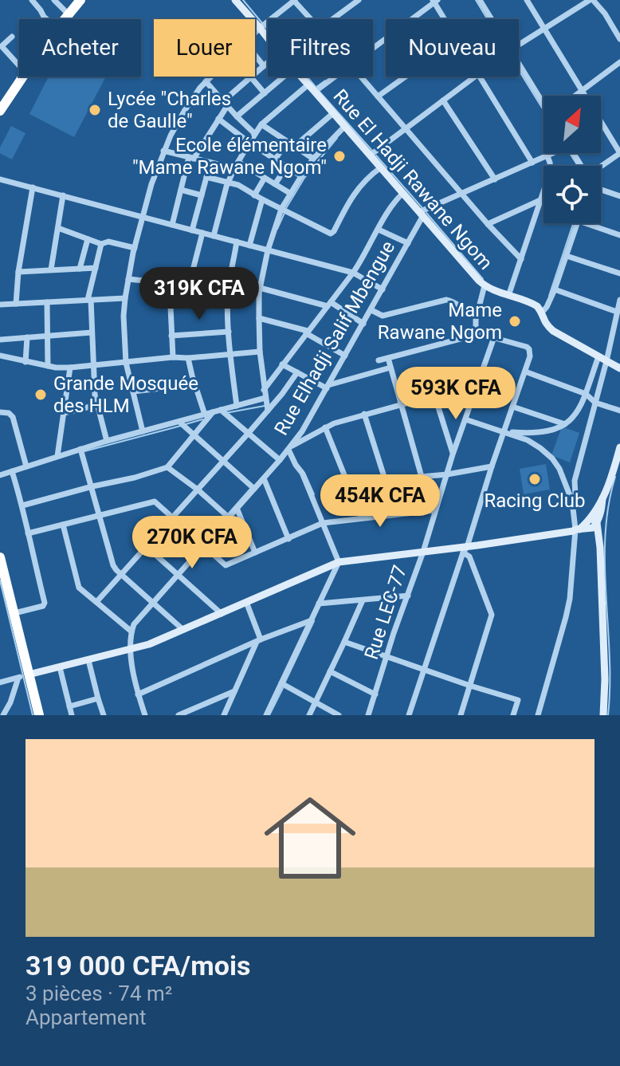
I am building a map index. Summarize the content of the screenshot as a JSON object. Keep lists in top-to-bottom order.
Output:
{
  "streets": {
    "street": ["Rue El Hadji Rawane Ngom", "Rue Elhadji Salif Mbengue", "Rue LEC-77"]
  },
  "crossings": [
    ["Rue El Hadji Rawane Ngom", "Rue Elhadji Salif Mbengue"]
  ],
  "places": [
    "Lycée \"Charles de Gaulle\"",
    "Ecole élémentaire \"Mame Rawane Ngom\"",
    "Mame Rawane Ngom",
    "Grande Mosquée des HLM",
    "Racing Club"
  ],
  "north": "top right",
  "page": {
    "chip": [
      "Acheter",
      "Louer",
      "Filtres",
      "Nouveau"
    ],
    "price": [
      "319K CFA",
      "593K CFA",
      "454K CFA",
      "270K CFA"
    ],
    "list": [
      {
        "name": "319 000 CFA/mois",
        "note": "3 pièces · 74 m² · Appartement"
      }
    ]
  }
}
